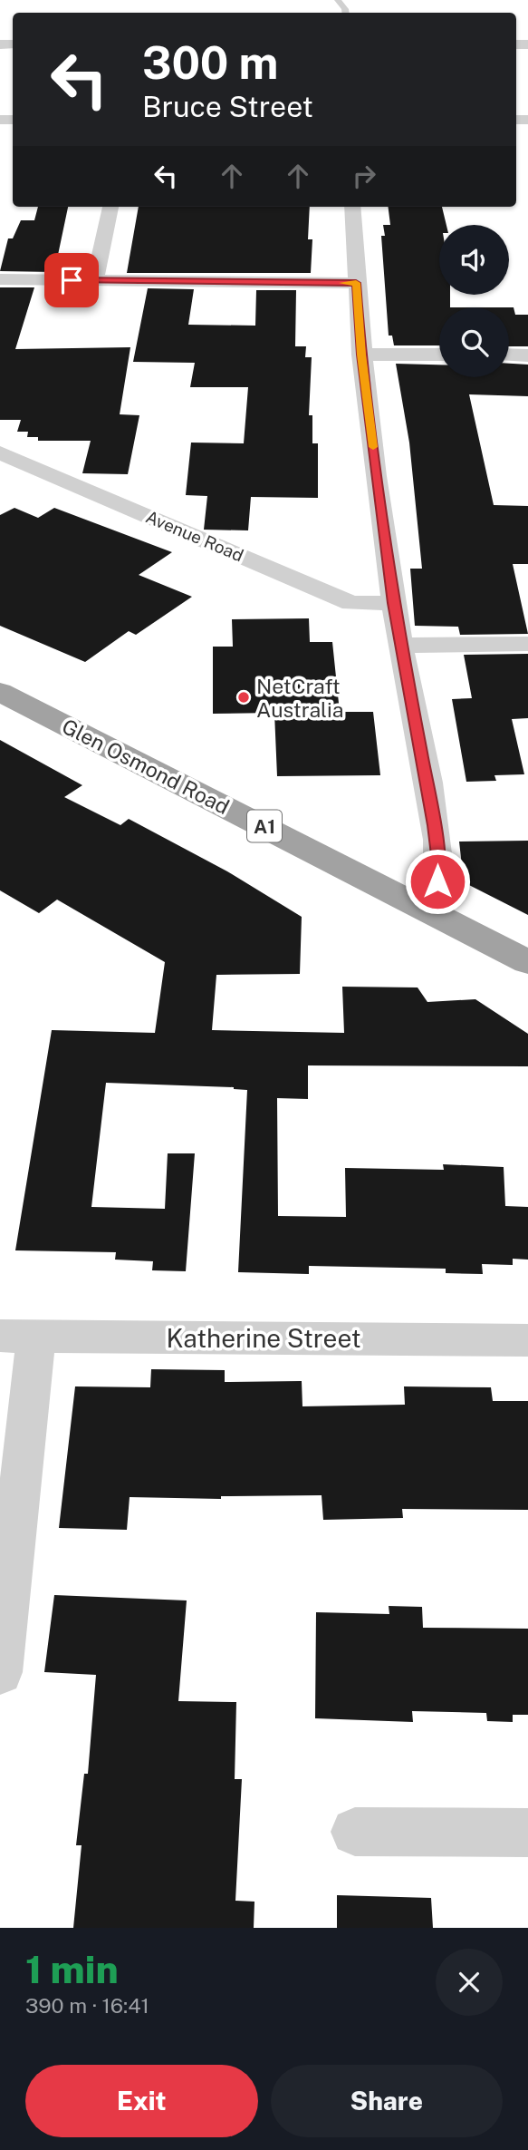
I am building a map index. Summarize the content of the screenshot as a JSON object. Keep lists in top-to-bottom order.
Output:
{
  "streets": {
    "highway": ["Glen Osmond Road", "A1"],
    "street": ["Avenue Road", "Katherine Street"]
  },
  "places": ["NetCraft Australia"],
  "page": {
    "turn": ["300 m", "Bruce Street"],
    "heading": ["1 min", "390 m · 16:41"],
    "buttons": ["Exit", "Share"]
  }
}
